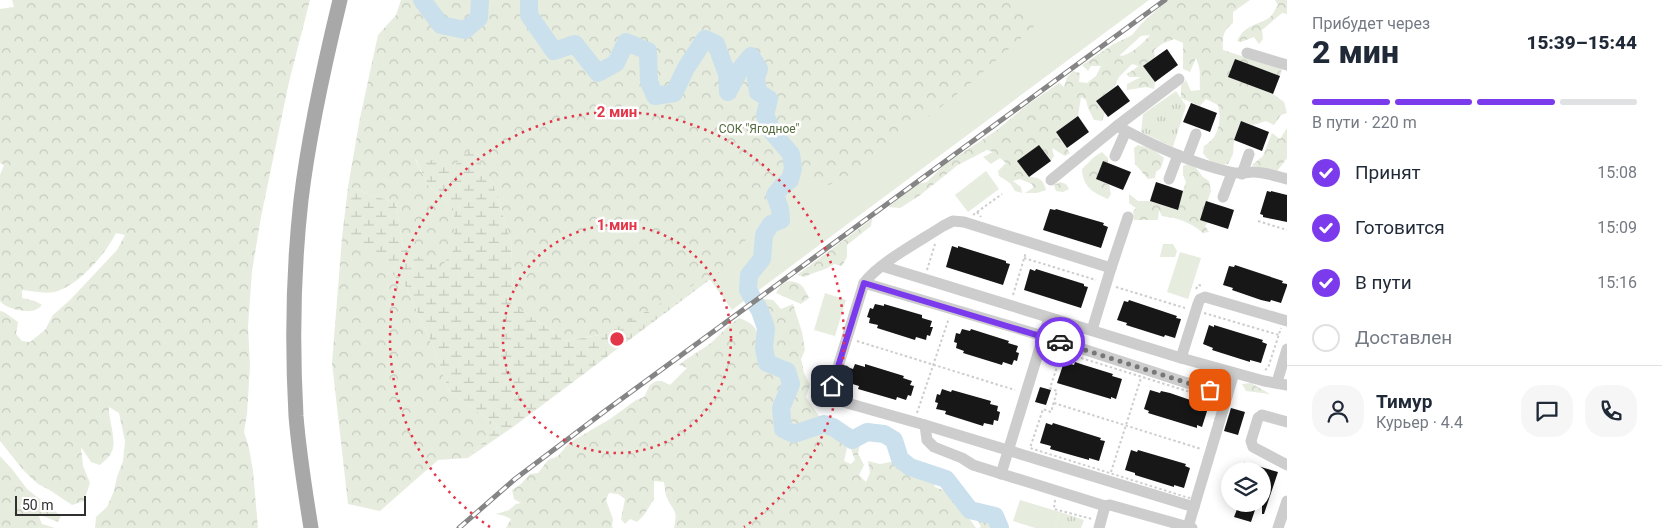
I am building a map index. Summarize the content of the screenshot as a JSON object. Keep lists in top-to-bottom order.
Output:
{
  "parks": ["СОК \"Ягодное\""],
  "scale_bar": "50 m",
  "page": {
    "heading": ["2 мин", "Прибудет через", "15:39–15:44"],
    "panel": ["Тимур", "Курьер · 4.4"],
    "bar": "В пути · 220 m",
    "list": [
      ["Принят", "15:08"],
      ["Готовится", "15:09"],
      ["В пути", "15:16"],
      "Доставлен"
    ],
    "scale": "50 m"
  },
  "rings": ["2 мин", "1 мин"]
}
